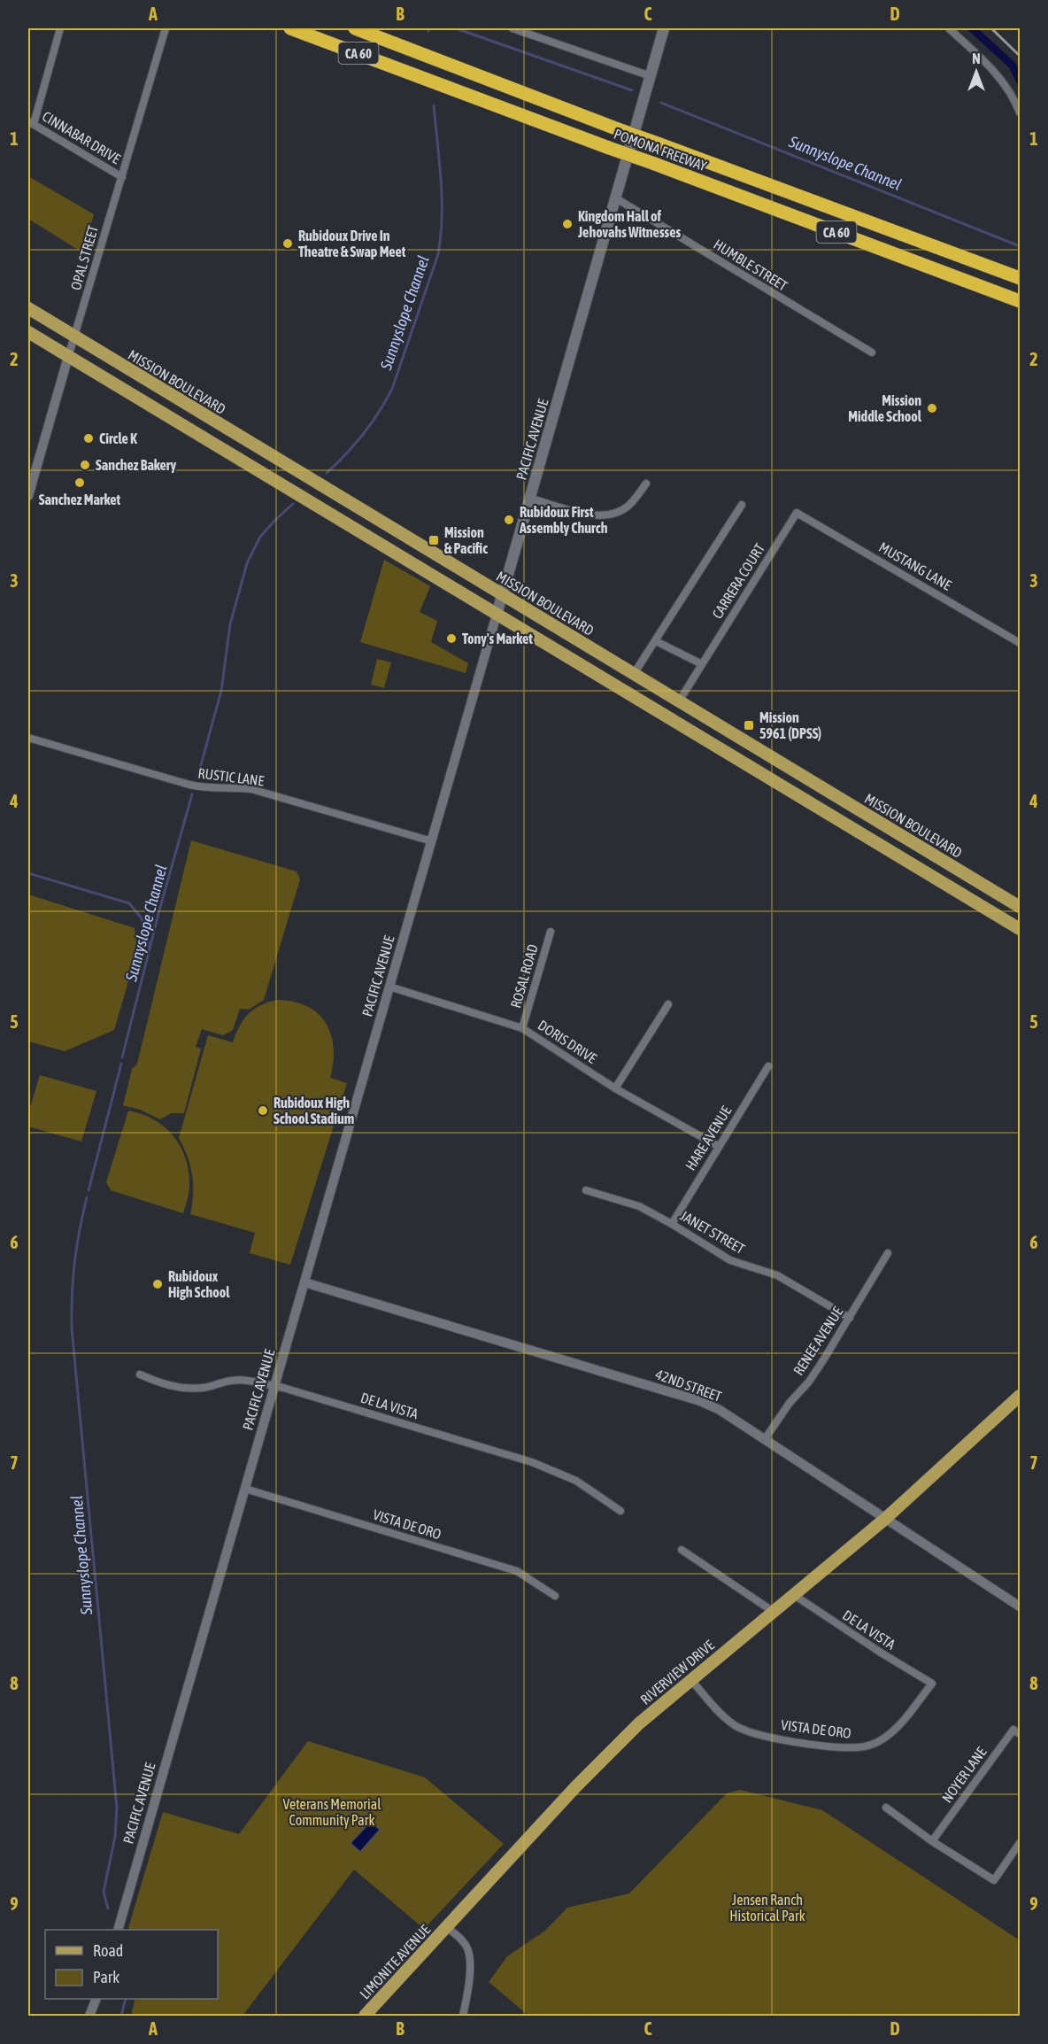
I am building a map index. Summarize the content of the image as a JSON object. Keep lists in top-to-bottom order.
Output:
{
  "streets": {
    "highway": ["CA 60", "POMONA FREEWAY"],
    "main road": [
      "MISSION BOULEVARD",
      "PACIFIC AVENUE",
      "RIVERVIEW DRIVE",
      "LIMONITE AVENUE"
    ],
    "street": [
      "CINNABAR DRIVE",
      "OPAL STREET",
      "HUMBLE STREET",
      "MUSTANG LANE",
      "CARRERA COURT",
      "RUSTIC LANE",
      "ROSAL ROAD",
      "DORIS DRIVE",
      "HARE AVENUE",
      "JANET STREET",
      "RENEE AVENUE",
      "42ND STREET",
      "DE LA VISTA",
      "VISTA DE ORO",
      "NOYER LANE"
    ]
  },
  "crossings": [
    ["CINNABAR DRIVE", "OPAL STREET"],
    ["OPAL STREET", "MISSION BOULEVARD"],
    ["HUMBLE STREET", "PACIFIC AVENUE"],
    ["MISSION BOULEVARD", "PACIFIC AVENUE"],
    ["MISSION BOULEVARD", "CARRERA COURT"],
    ["PACIFIC AVENUE", "RUSTIC LANE"],
    ["PACIFIC AVENUE", "DORIS DRIVE"],
    ["PACIFIC AVENUE", "42ND STREET"],
    ["PACIFIC AVENUE", "DE LA VISTA"],
    ["PACIFIC AVENUE", "VISTA DE ORO"],
    ["MUSTANG LANE", "CARRERA COURT"],
    ["ROSAL ROAD", "DORIS DRIVE"],
    ["DORIS DRIVE", "HARE AVENUE"],
    ["HARE AVENUE", "JANET STREET"],
    ["JANET STREET", "RENEE AVENUE"],
    ["RENEE AVENUE", "42ND STREET"],
    ["42ND STREET", "RIVERVIEW DRIVE"],
    ["DE LA VISTA", "VISTA DE ORO"],
    ["DE LA VISTA", "RIVERVIEW DRIVE"],
    ["VISTA DE ORO", "RIVERVIEW DRIVE"],
    ["RIVERVIEW DRIVE", "LIMONITE AVENUE"]
  ],
  "water": ["Sunnyslope Channel"],
  "parks": ["Veterans Memorial Community Park", "Jensen Ranch Historical Park"],
  "places": {
    "other": [
      "Kingdom Hall of Jehovahs Witnesses",
      "Rubidoux Drive In Theatre & Swap Meet",
      "Mission Middle School",
      "Circle K",
      "Sanchez Bakery",
      "Sanchez Market",
      "Rubidoux First Assembly Church",
      "Tony's Market",
      "Rubidoux High School Stadium",
      "Rubidoux High School"
    ],
    "transit": ["Mission & Pacific", "Mission 5961 (DPSS)"]
  },
  "legend": ["Road", "Park"],
  "north": "top",
  "grid": {
    "columns": [
      "A",
      "B",
      "C",
      "D"
    ],
    "rows": [
      "1",
      "2",
      "3",
      "4",
      "5",
      "6",
      "7",
      "8",
      "9"
    ]
  }
}
